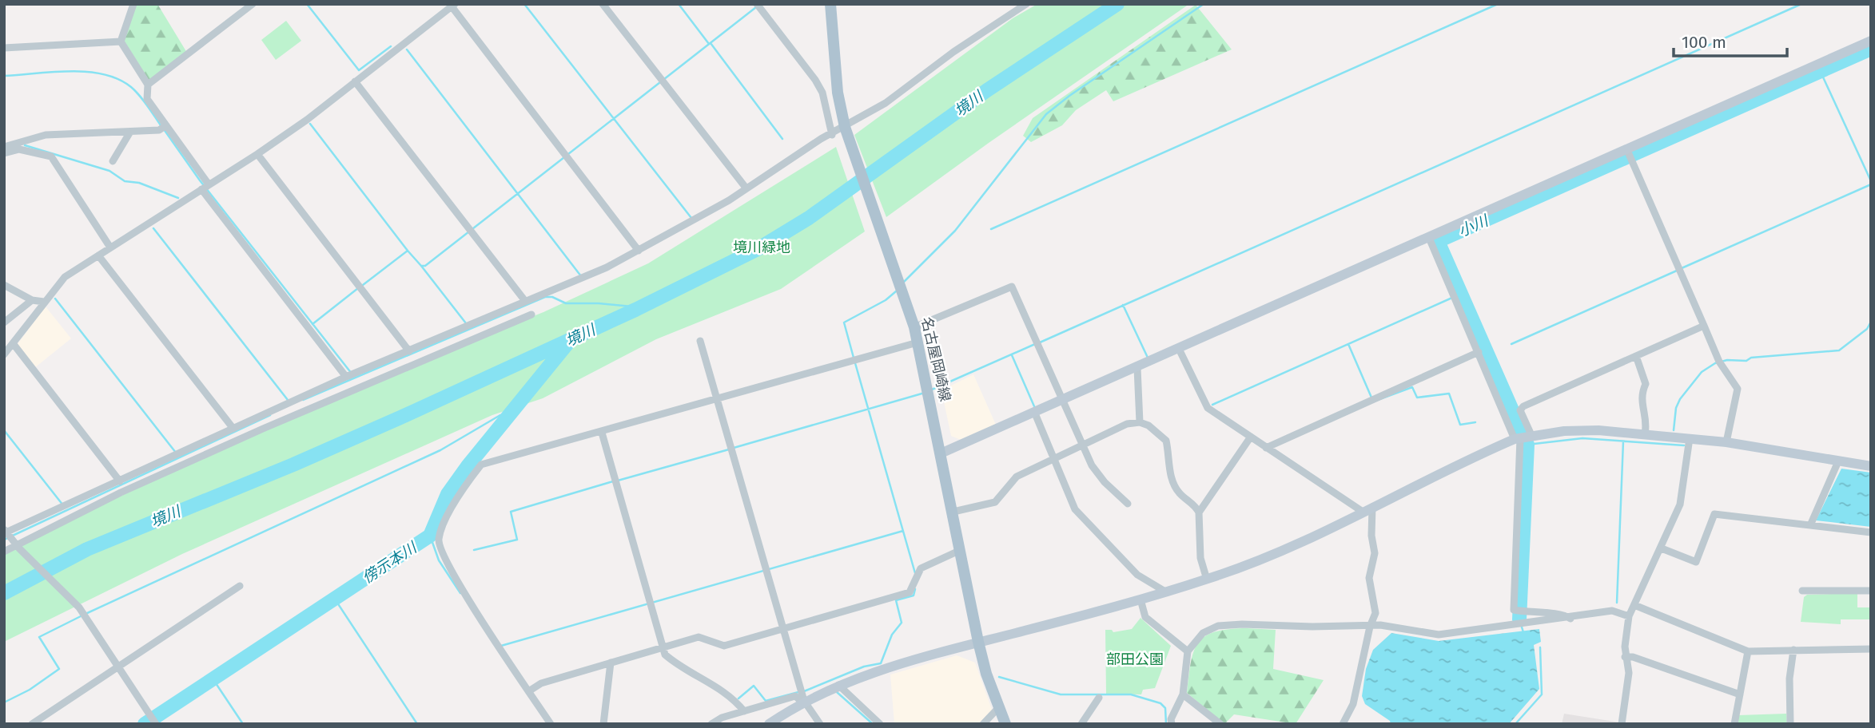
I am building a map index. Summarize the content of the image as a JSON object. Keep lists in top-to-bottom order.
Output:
{
  "streets": {
    "main road": ["名古屋岡崎線"]
  },
  "water": ["境川", "小川", "傍示本川"],
  "parks": ["境川緑地", "部田公園"],
  "scale_bar": "100 m"
}
